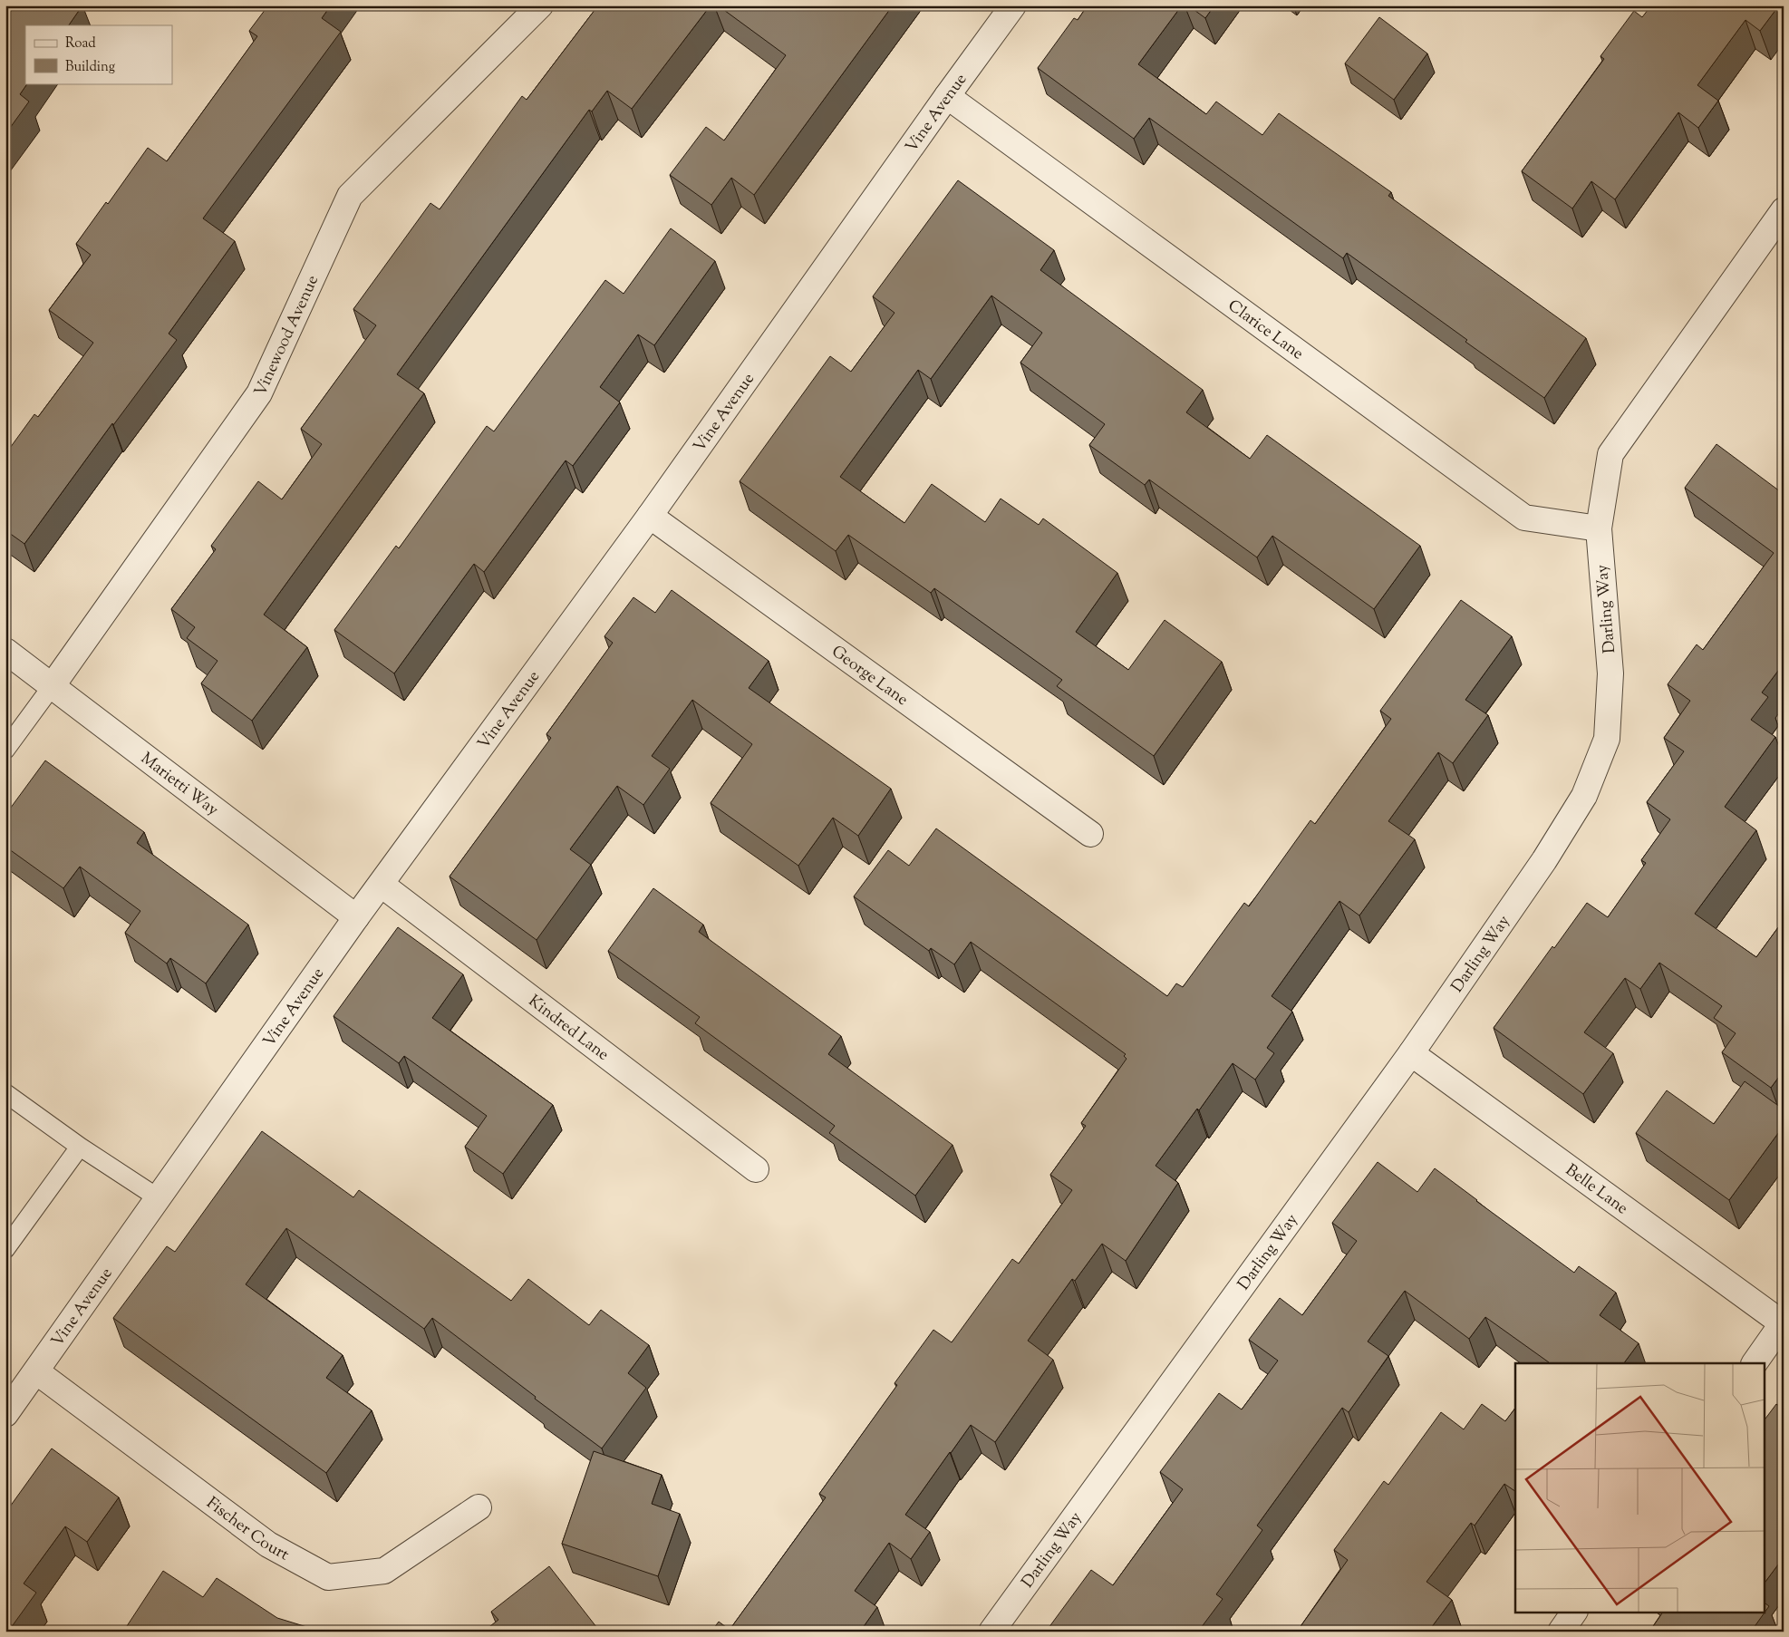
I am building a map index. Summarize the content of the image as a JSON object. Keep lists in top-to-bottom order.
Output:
{
  "streets": {
    "street": [
      "Vine Avenue",
      "Clarice Lane",
      "Vinewood Avenue",
      "Darling Way",
      "George Lane",
      "Marietti Way",
      "Kindred Lane",
      "Belle Lane",
      "Fischer Court"
    ]
  },
  "crossings": [
    ["Vine Avenue", "Clarice Lane"],
    ["Vine Avenue", "George Lane"],
    ["Vine Avenue", "Marietti Way"],
    ["Vine Avenue", "Kindred Lane"],
    ["Vine Avenue", "Fischer Court"],
    ["Clarice Lane", "Darling Way"],
    ["Vinewood Avenue", "Marietti Way"],
    ["Darling Way", "Belle Lane"]
  ],
  "legend": ["Road", "Building"]
}
